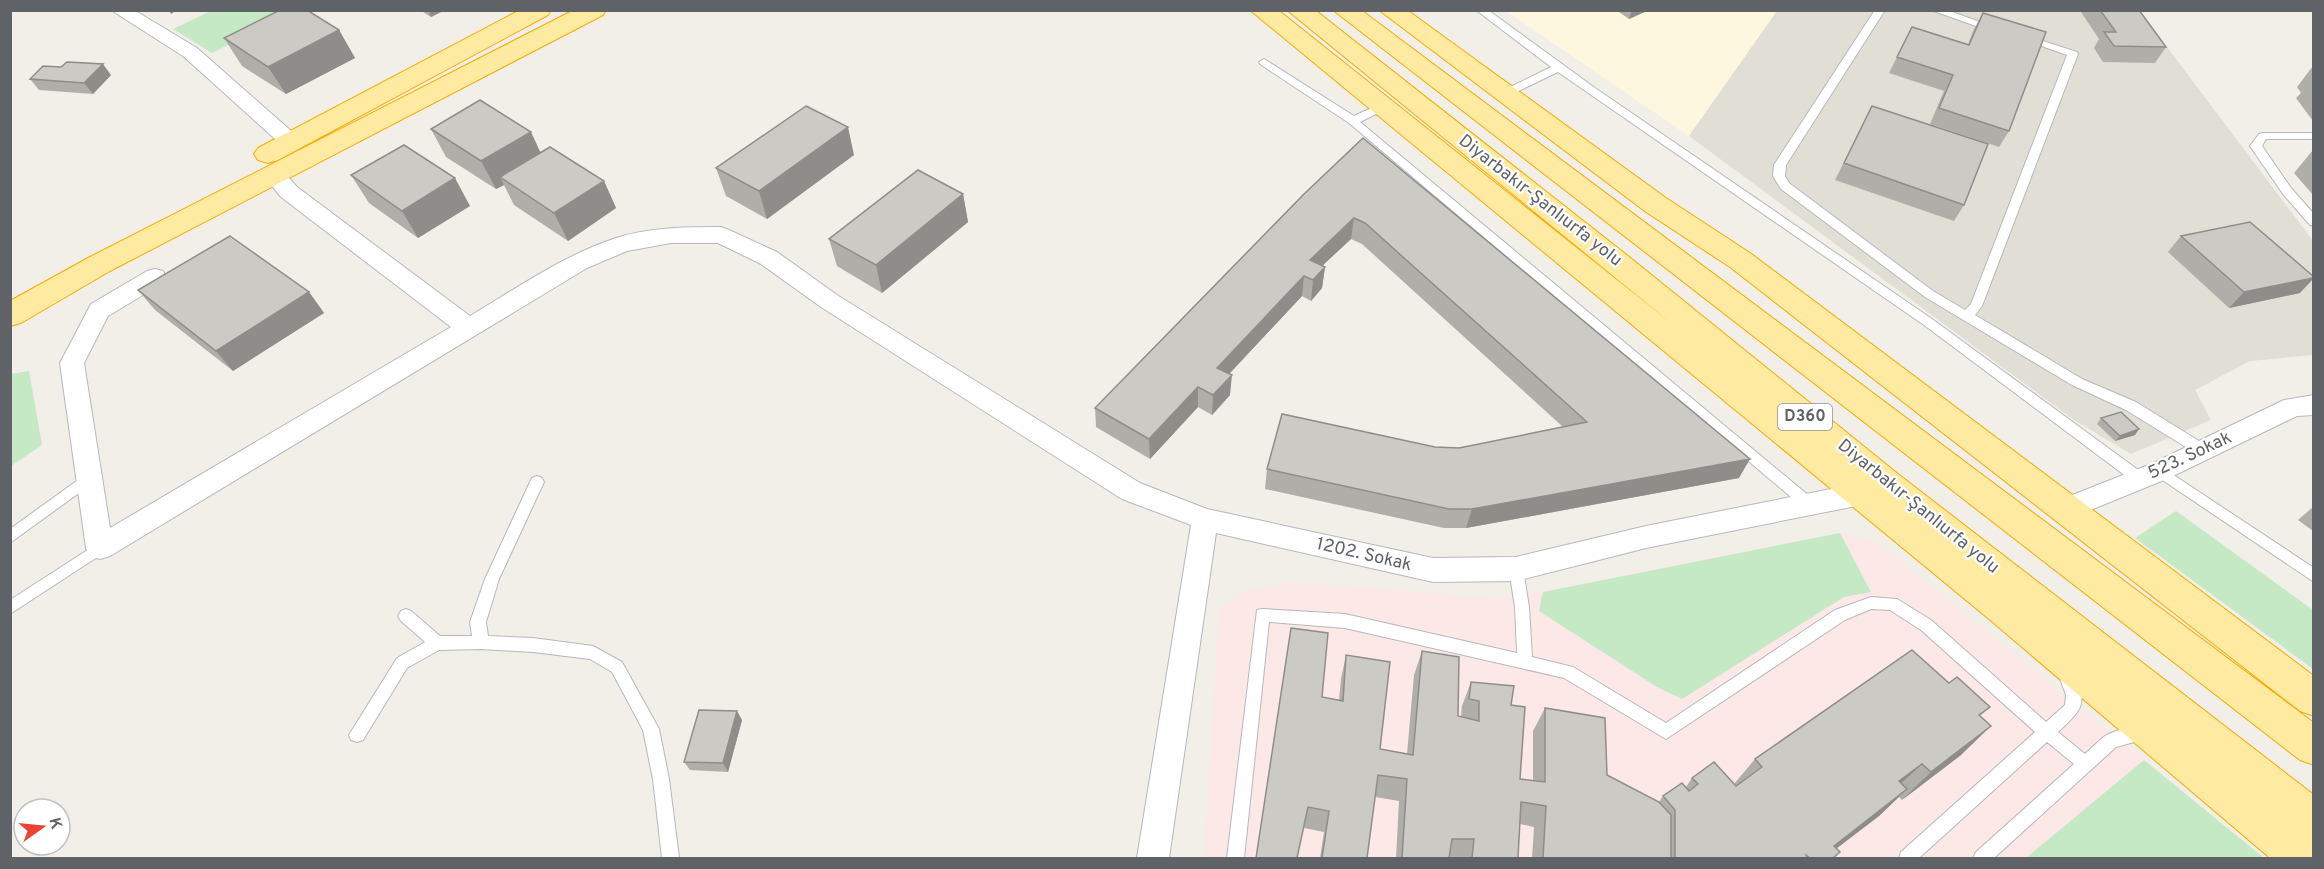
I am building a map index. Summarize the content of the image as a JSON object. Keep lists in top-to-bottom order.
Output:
{
  "streets": {
    "highway": ["Diyarbakır-Şanlıurfa yolu", "D360"],
    "street": ["523. Sokak", "1202. Sokak"]
  },
  "crossings": [
    ["Diyarbakır-Şanlıurfa yolu", "1202. Sokak"]
  ],
  "north": "right"
}
